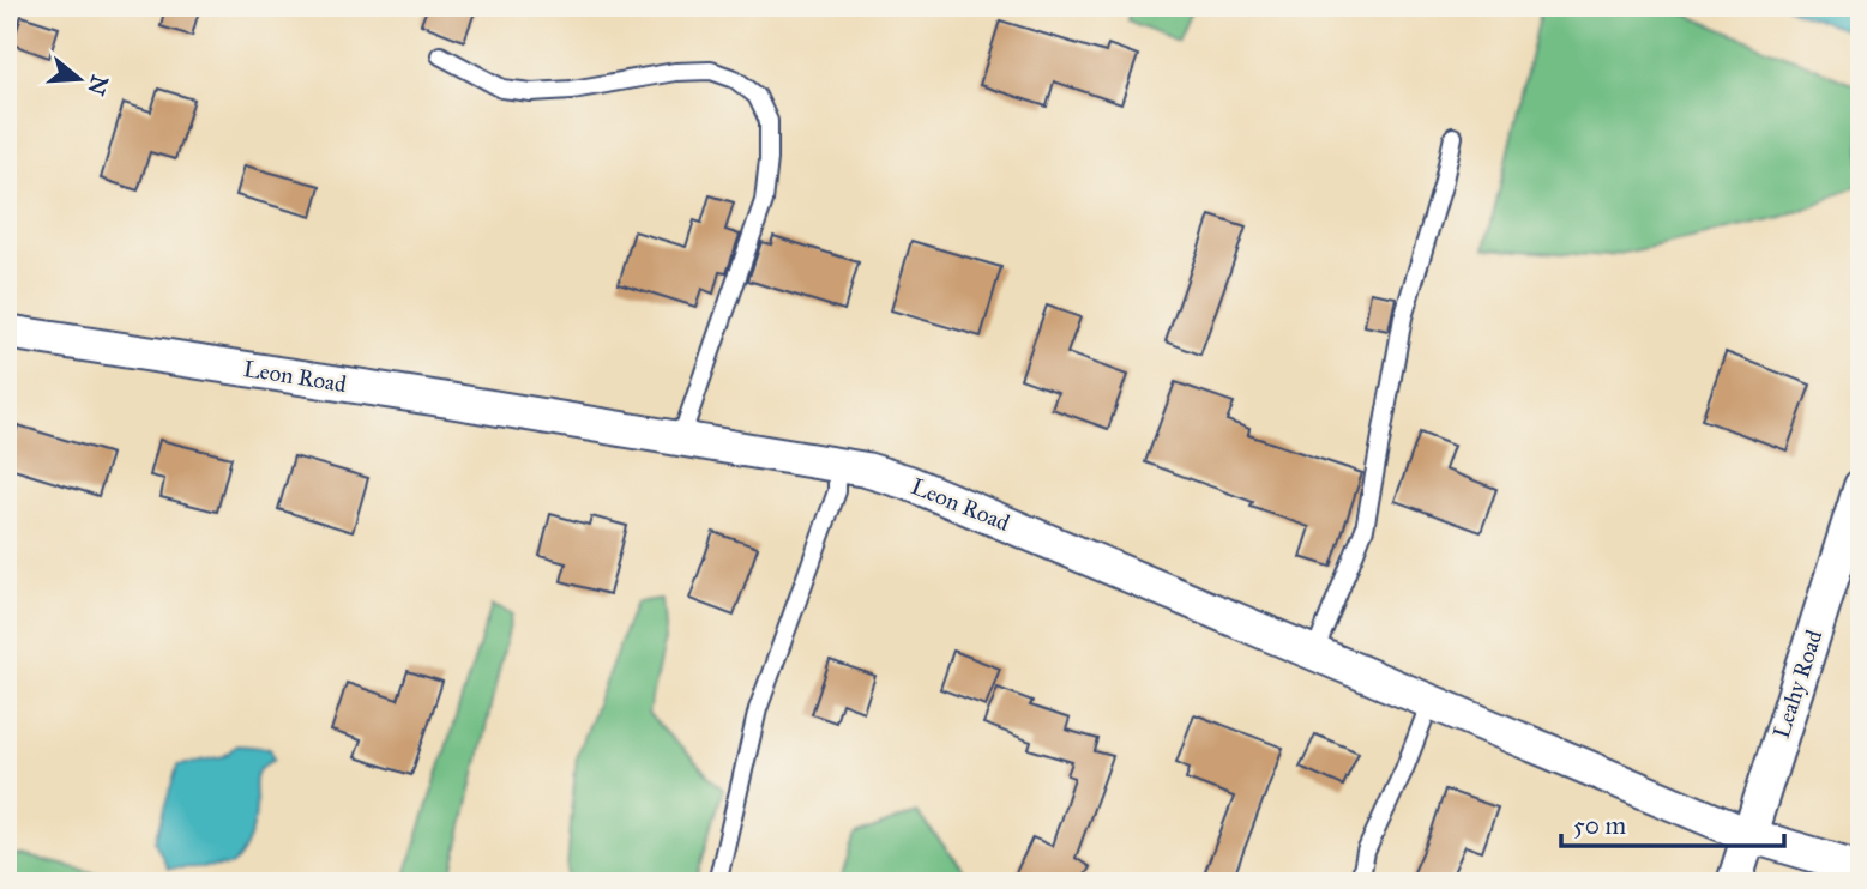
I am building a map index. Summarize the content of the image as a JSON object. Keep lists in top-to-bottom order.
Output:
{
  "streets": {
    "street": ["Leon Road", "Leahy Road"]
  },
  "crossings": [
    ["Leon Road", "Leahy Road"]
  ],
  "scale_bar": "50 m",
  "north": "right"
}
